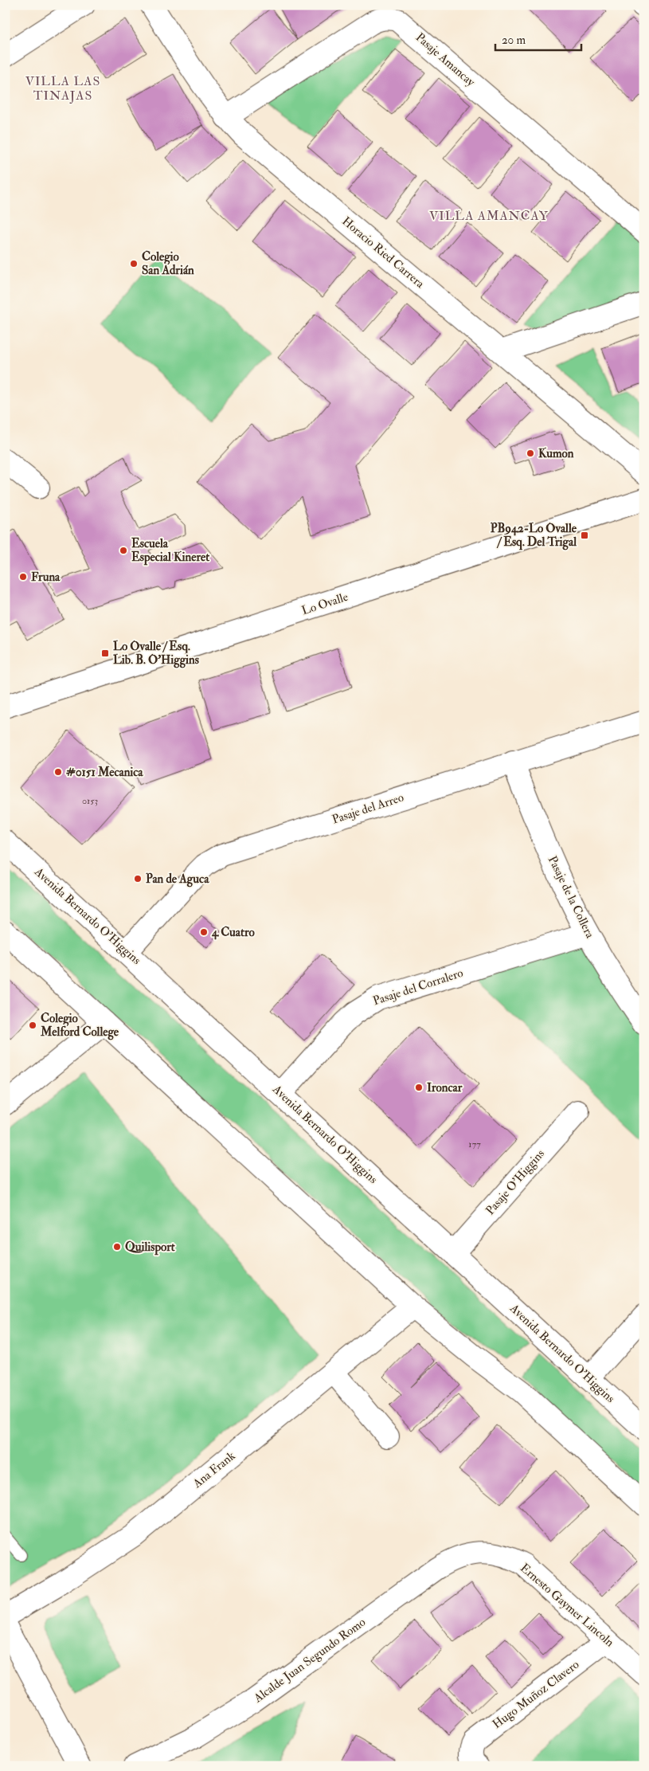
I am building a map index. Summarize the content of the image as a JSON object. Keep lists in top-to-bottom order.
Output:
{
  "streets": {
    "street": [
      "Pasaje Amancay",
      "Horacio Ried Carrera",
      "Lo Ovalle",
      "Pasaje del Arreo",
      "Pasaje de la Collera",
      "Avenida Bernardo O'Higgins",
      "Pasaje del Corralero",
      "Pasaje O'Higgins",
      "Ana Frank",
      "Ernesto Gaymer Lincoln",
      "Alcalde Juan Segundo Romo",
      "Hugo Muñoz Clavero"
    ]
  },
  "crossings": [
    ["Pasaje Amancay", "Horacio Ried Carrera"],
    ["Pasaje del Arreo", "Pasaje de la Collera"],
    ["Pasaje del Arreo", "Avenida Bernardo O'Higgins"],
    ["Pasaje de la Collera", "Pasaje del Corralero"],
    ["Avenida Bernardo O'Higgins", "Pasaje del Corralero"],
    ["Avenida Bernardo O'Higgins", "Pasaje O'Higgins"],
    ["Ernesto Gaymer Lincoln", "Alcalde Juan Segundo Romo"],
    ["Ernesto Gaymer Lincoln", "Hugo Muñoz Clavero"]
  ],
  "districts": ["VILLA LAS TINAJAS", "VILLA AMANCAY"],
  "places": {
    "other": [
      "Colegio San Adrián",
      "Kumon",
      "Escuela Especial Kineret",
      "Fruna",
      "#0151 Mecanica",
      "Pan de Aguca",
      "4 Cuatro",
      "Colegio Melford College",
      "Ironcar",
      "Quilisport"
    ],
    "transit": ["PB942-Lo Ovalle / Esq. Del Trigal", "Lo Ovalle / Esq. Lib. B. O'Higgins"]
  },
  "house_numbers": ["0153", "177"],
  "scale_bar": "20 m"
}
